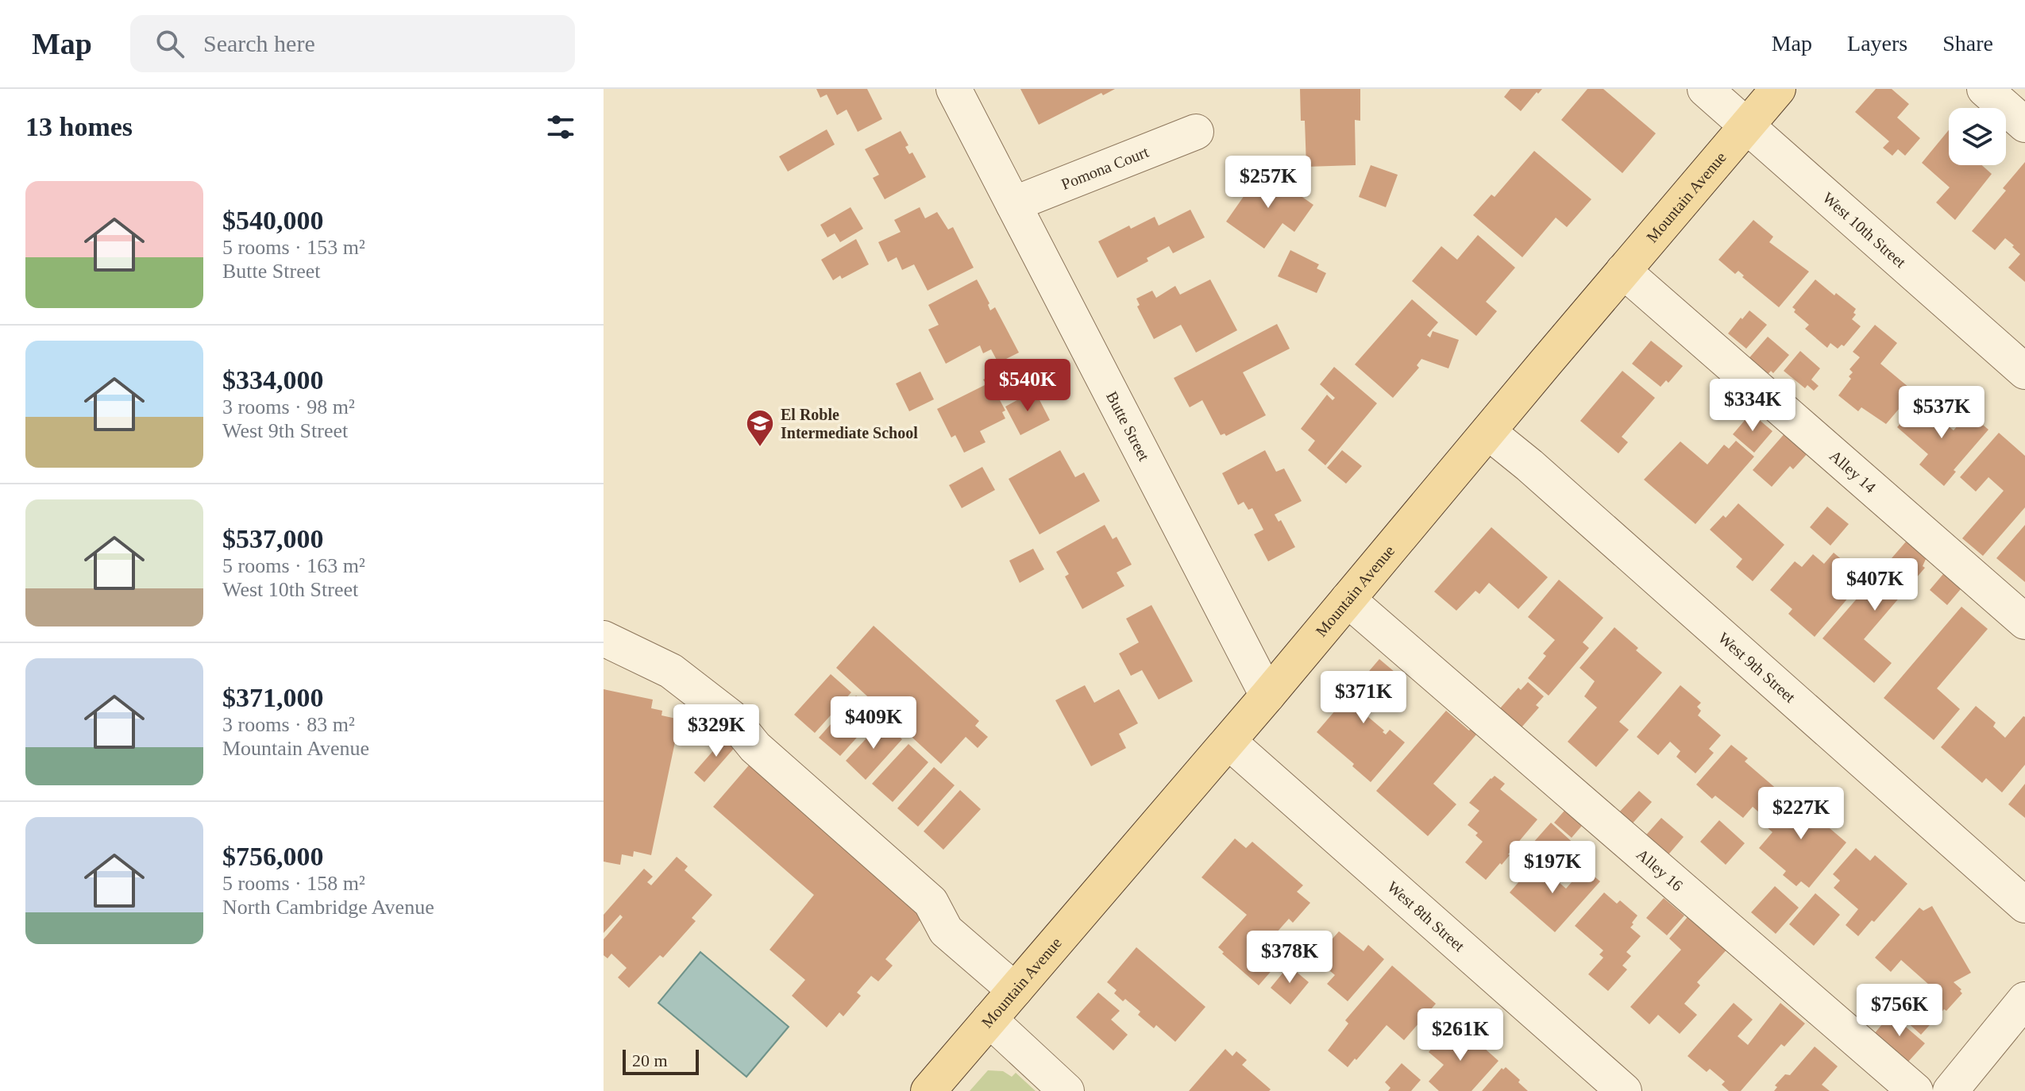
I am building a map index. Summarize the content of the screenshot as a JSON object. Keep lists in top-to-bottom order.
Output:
{
  "streets": {
    "main road": ["Mountain Avenue"],
    "street": [
      "Pomona Court",
      "West 10th Street",
      "Butte Street",
      "Alley 14",
      "West 9th Street",
      "Alley 16",
      "West 8th Street"
    ]
  },
  "crossings": [
    ["Pomona Court", "Butte Street"],
    ["Mountain Avenue", "West 10th Street"],
    ["Mountain Avenue", "Butte Street"],
    ["Mountain Avenue", "Alley 14"],
    ["Mountain Avenue", "West 9th Street"],
    ["Mountain Avenue", "Alley 16"],
    ["Mountain Avenue", "West 8th Street"]
  ],
  "places": {
    "school or university": ["El Roble Intermediate School"]
  },
  "scale_bar": "20 m",
  "page": {
    "header": "Map",
    "search": "Search here",
    "nav": ["Map", "Layers", "Share"],
    "heading": "13 homes",
    "price": [
      "$257K",
      "$540K",
      "$334K",
      "$537K",
      "$407K",
      "$371K",
      "$409K",
      "$329K",
      "$227K",
      "$197K",
      "$378K",
      "$756K",
      "$261K"
    ],
    "list": [
      {
        "name": "$540,000",
        "note": "5 rooms · 153 m² · Butte Street"
      },
      {
        "name": "$334,000",
        "note": "3 rooms · 98 m² · West 9th Street"
      },
      {
        "name": "$537,000",
        "note": "5 rooms · 163 m² · West 10th Street"
      },
      {
        "name": "$371,000",
        "note": "3 rooms · 83 m² · Mountain Avenue"
      },
      {
        "name": "$756,000",
        "note": "5 rooms · 158 m² · North Cambridge Avenue"
      }
    ],
    "scale": "20 m"
  }
}
